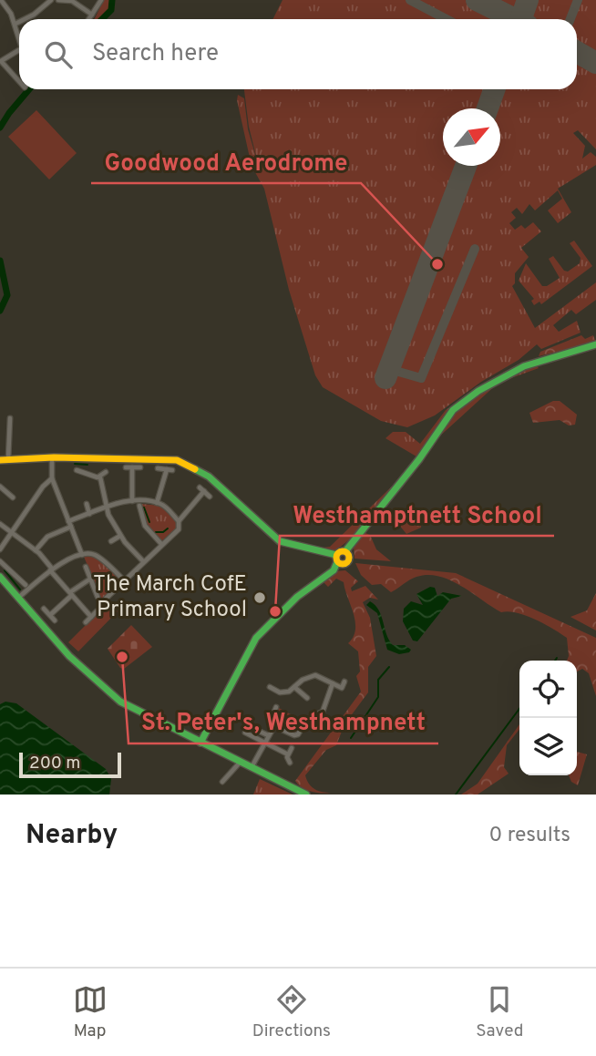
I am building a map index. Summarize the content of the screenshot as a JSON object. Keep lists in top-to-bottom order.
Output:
{
  "places": [
    "Goodwood Aerodrome",
    "The March CofE Primary School",
    "Westhamptnett School",
    "St. Peter's, Westhampnett"
  ],
  "scale_bar": "200 m",
  "north": "top right",
  "page": {
    "search": "Search here",
    "scale": "200 m",
    "heading": ["Nearby", "0 results"],
    "nav": ["Map", "Directions", "Saved"]
  }
}
